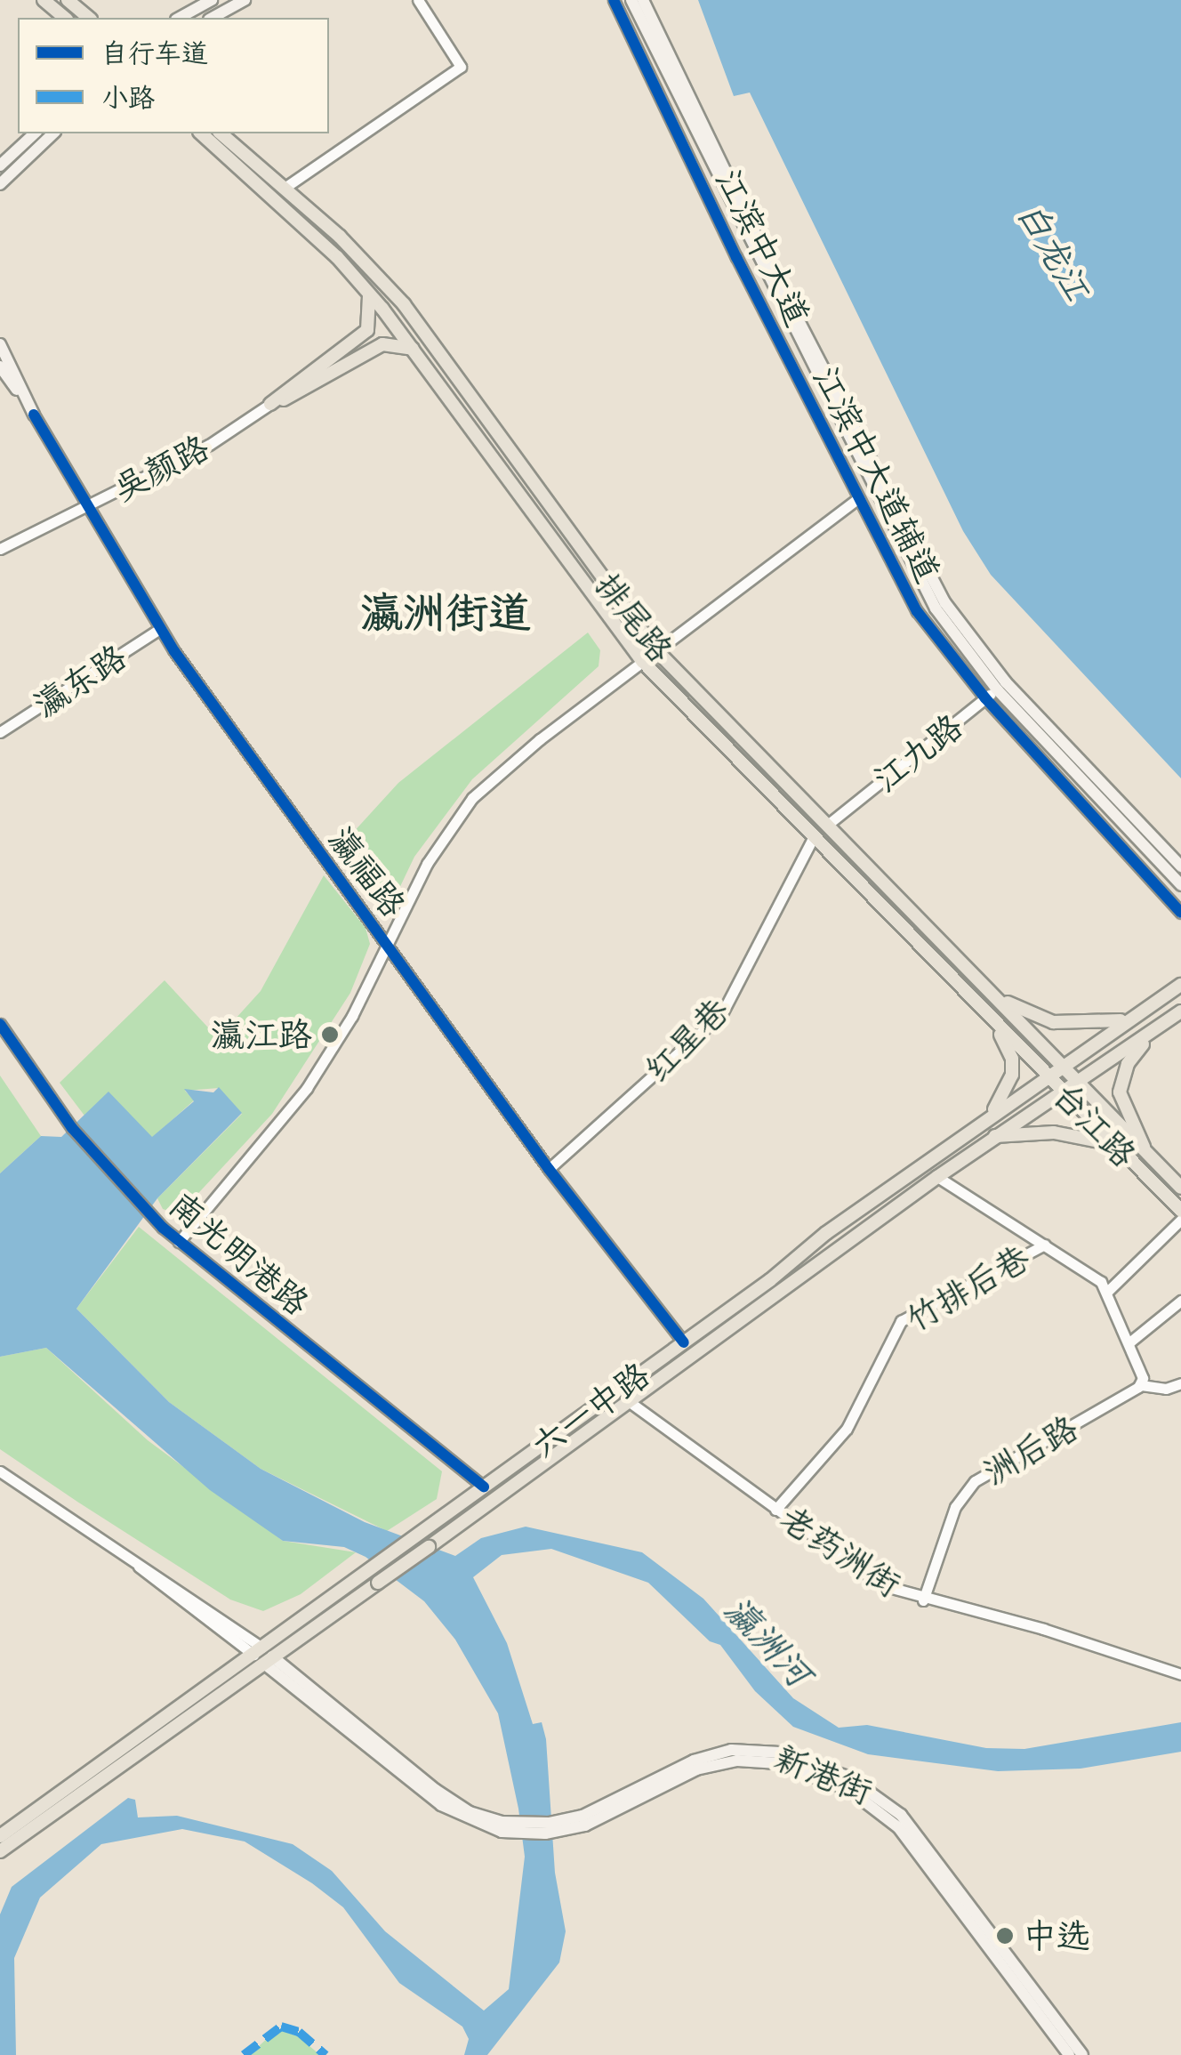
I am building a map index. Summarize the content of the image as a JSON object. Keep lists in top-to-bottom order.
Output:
{
  "streets": {
    "main road": [
      "江滨中大道",
      "排尾路",
      "台江路",
      "六一中路",
      "新港街"
    ],
    "street": [
      "吴颜路",
      "江滨中大道辅道",
      "瀛东路",
      "江九路",
      "瀛福路",
      "红星巷",
      "南光明港路",
      "竹排后巷",
      "洲后路",
      "老药洲街"
    ]
  },
  "crossings": [
    ["江滨中大道", "江九路"],
    ["吴颜路", "瀛福路"],
    ["江滨中大道辅道", "江九路"],
    ["排尾路", "江九路"],
    ["排尾路", "红星巷"],
    ["排尾路", "台江路"],
    ["排尾路", "六一中路"],
    ["瀛东路", "瀛福路"],
    ["瀛福路", "红星巷"],
    ["瀛福路", "六一中路"],
    ["台江路", "六一中路"],
    ["南光明港路", "六一中路"],
    ["竹排后巷", "老药洲街"],
    ["六一中路", "老药洲街"],
    ["洲后路", "老药洲街"]
  ],
  "districts": ["瀛洲街道"],
  "water": ["白龙江", "瀛洲河"],
  "places": ["瀛江路", "中选"],
  "legend": ["自行车道", "小路"]
}
